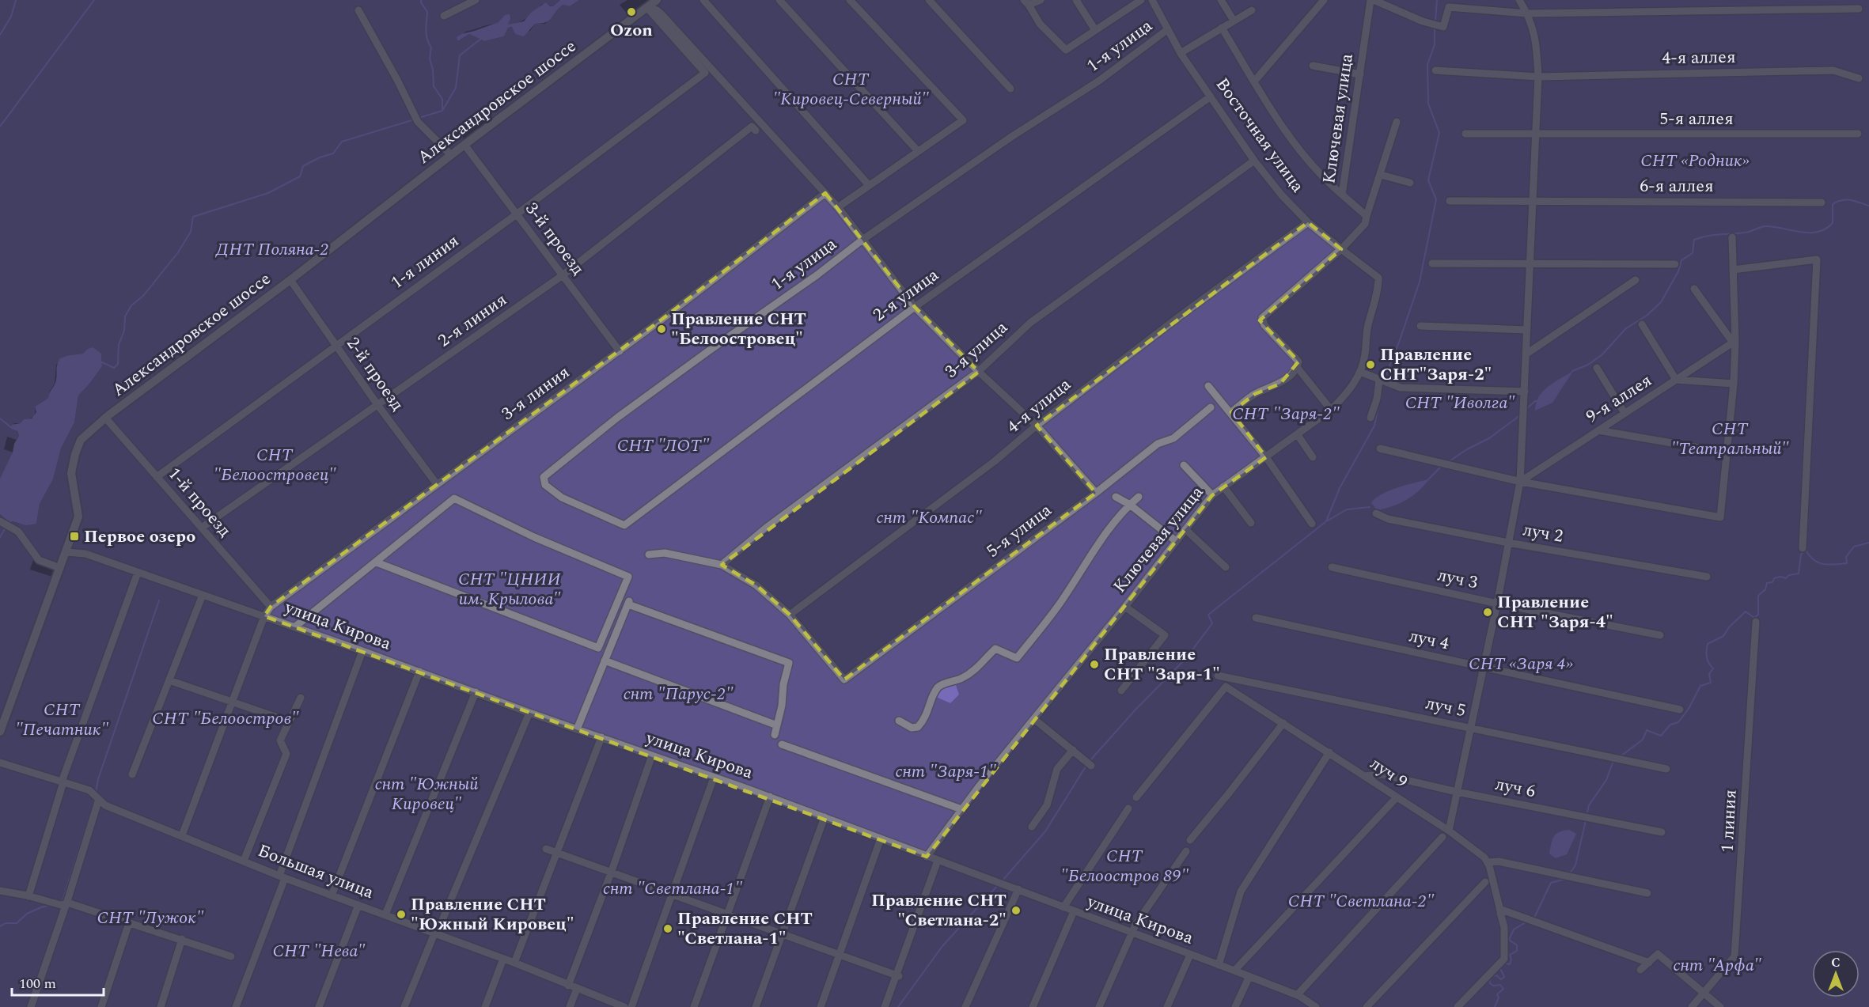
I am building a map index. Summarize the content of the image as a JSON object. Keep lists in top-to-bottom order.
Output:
{
  "streets": {
    "street": [
      "1-я улица",
      "4-я аллея",
      "Александровское шоссе",
      "Ключевая улица",
      "5-я аллея",
      "Восточная улица",
      "6-я аллея",
      "3-й проезд",
      "1-я линия",
      "2-я улица",
      "2-я линия",
      "3-я улица",
      "2-й проезд",
      "3-я линия",
      "9-я аллея",
      "4-я улица",
      "1-й проезд",
      "5-я улица",
      "луч 2",
      "луч 3",
      "улица Кирова",
      "луч 4",
      "луч 5",
      "луч 9",
      "луч 6",
      "1 линия",
      "Большая улица"
    ]
  },
  "crossings": [
    ["1-я улица", "2-я улица"],
    ["Александровское шоссе", "3-й проезд"],
    ["Александровское шоссе", "1-я линия"],
    ["Александровское шоссе", "2-й проезд"],
    ["Александровское шоссе", "1-й проезд"],
    ["Александровское шоссе", "улица Кирова"],
    ["Ключевая улица", "Восточная улица"],
    ["Ключевая улица", "улица Кирова"],
    ["Восточная улица", "2-я улица"],
    ["Восточная улица", "3-я улица"],
    ["Восточная улица", "4-я улица"],
    ["3-й проезд", "1-я линия"],
    ["3-й проезд", "2-я линия"],
    ["3-й проезд", "3-я линия"],
    ["1-я линия", "2-й проезд"],
    ["1-я линия", "1-й проезд"],
    ["2-я линия", "2-й проезд"],
    ["2-я линия", "1-й проезд"],
    ["2-й проезд", "3-я линия"],
    ["3-я линия", "1-й проезд"],
    ["3-я линия", "улица Кирова"],
    ["3-я линия", "Большая улица"],
    ["4-я улица", "5-я улица"],
    ["луч 9", "луч 6"]
  ],
  "parks": [
    "СНТ \"Кировец-Северный\"",
    "СНТ «Родник»",
    "ДНТ Поляна-2",
    "СНТ \"Иволга\"",
    "СНТ \"Заря-2\"",
    "СНТ \"Театральный\"",
    "СНТ \"ЛОТ\"",
    "СНТ \"Белоостровец\"",
    "снт \"Компас\"",
    "СНТ \"ЦНИИ им. Крылова\"",
    "СНТ «Заря 4»",
    "снт \"Парус-2\"",
    "СНТ \"Печатник\"",
    "СНТ \"Белоостров\"",
    "снт \"Заря-1\"",
    "снт \"Южный Кировец\"",
    "СНТ \"Белоостров 89\"",
    "снт \"Светлана-1\"",
    "СНТ \"Светлана-2\"",
    "СНТ \"Лужок\"",
    "СНТ \"Нева\"",
    "снт \"Арфа\""
  ],
  "places": {
    "other": [
      "Ozon",
      "Правление СНТ \"Белоостровец\"",
      "Правление СНТ\"Заря-2\"",
      "Правление СНТ \"Заря-4\"",
      "Правление СНТ \"Заря-1\"",
      "Правление СНТ \"Светлана-2\"",
      "Правление СНТ \"Южный Кировец\"",
      "Правление СНТ \"Светлана-1\""
    ],
    "transit": ["Первое озеро"]
  },
  "scale_bar": "100 m",
  "north": "top"
}
